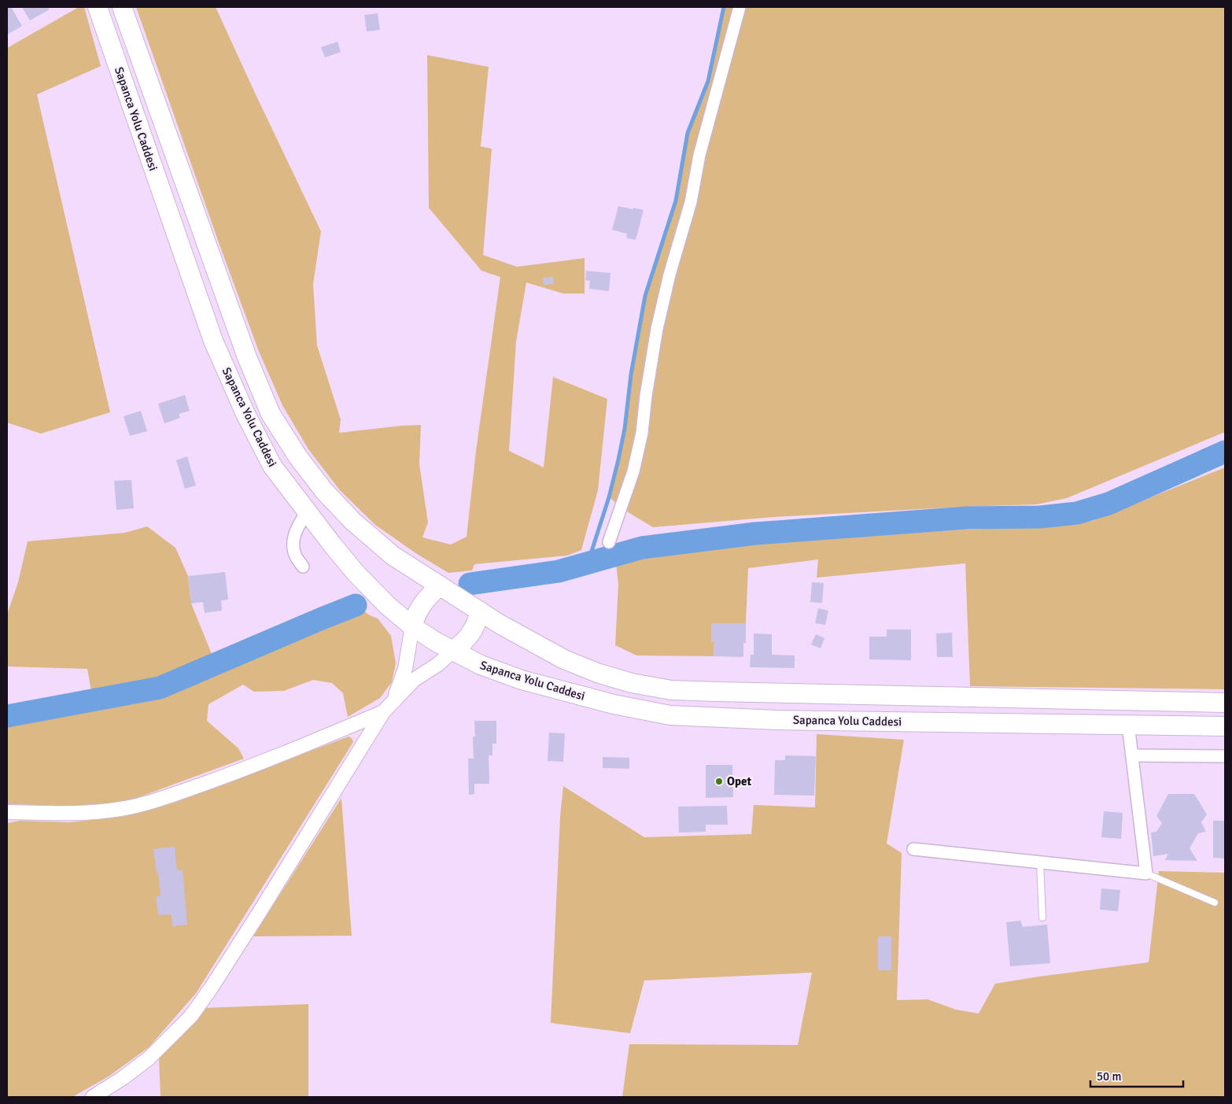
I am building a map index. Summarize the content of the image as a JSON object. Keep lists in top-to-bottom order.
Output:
{
  "streets": {
    "highway": ["Sapanca Yolu Caddesi"]
  },
  "places": ["Opet"],
  "scale_bar": "50 m"
}
